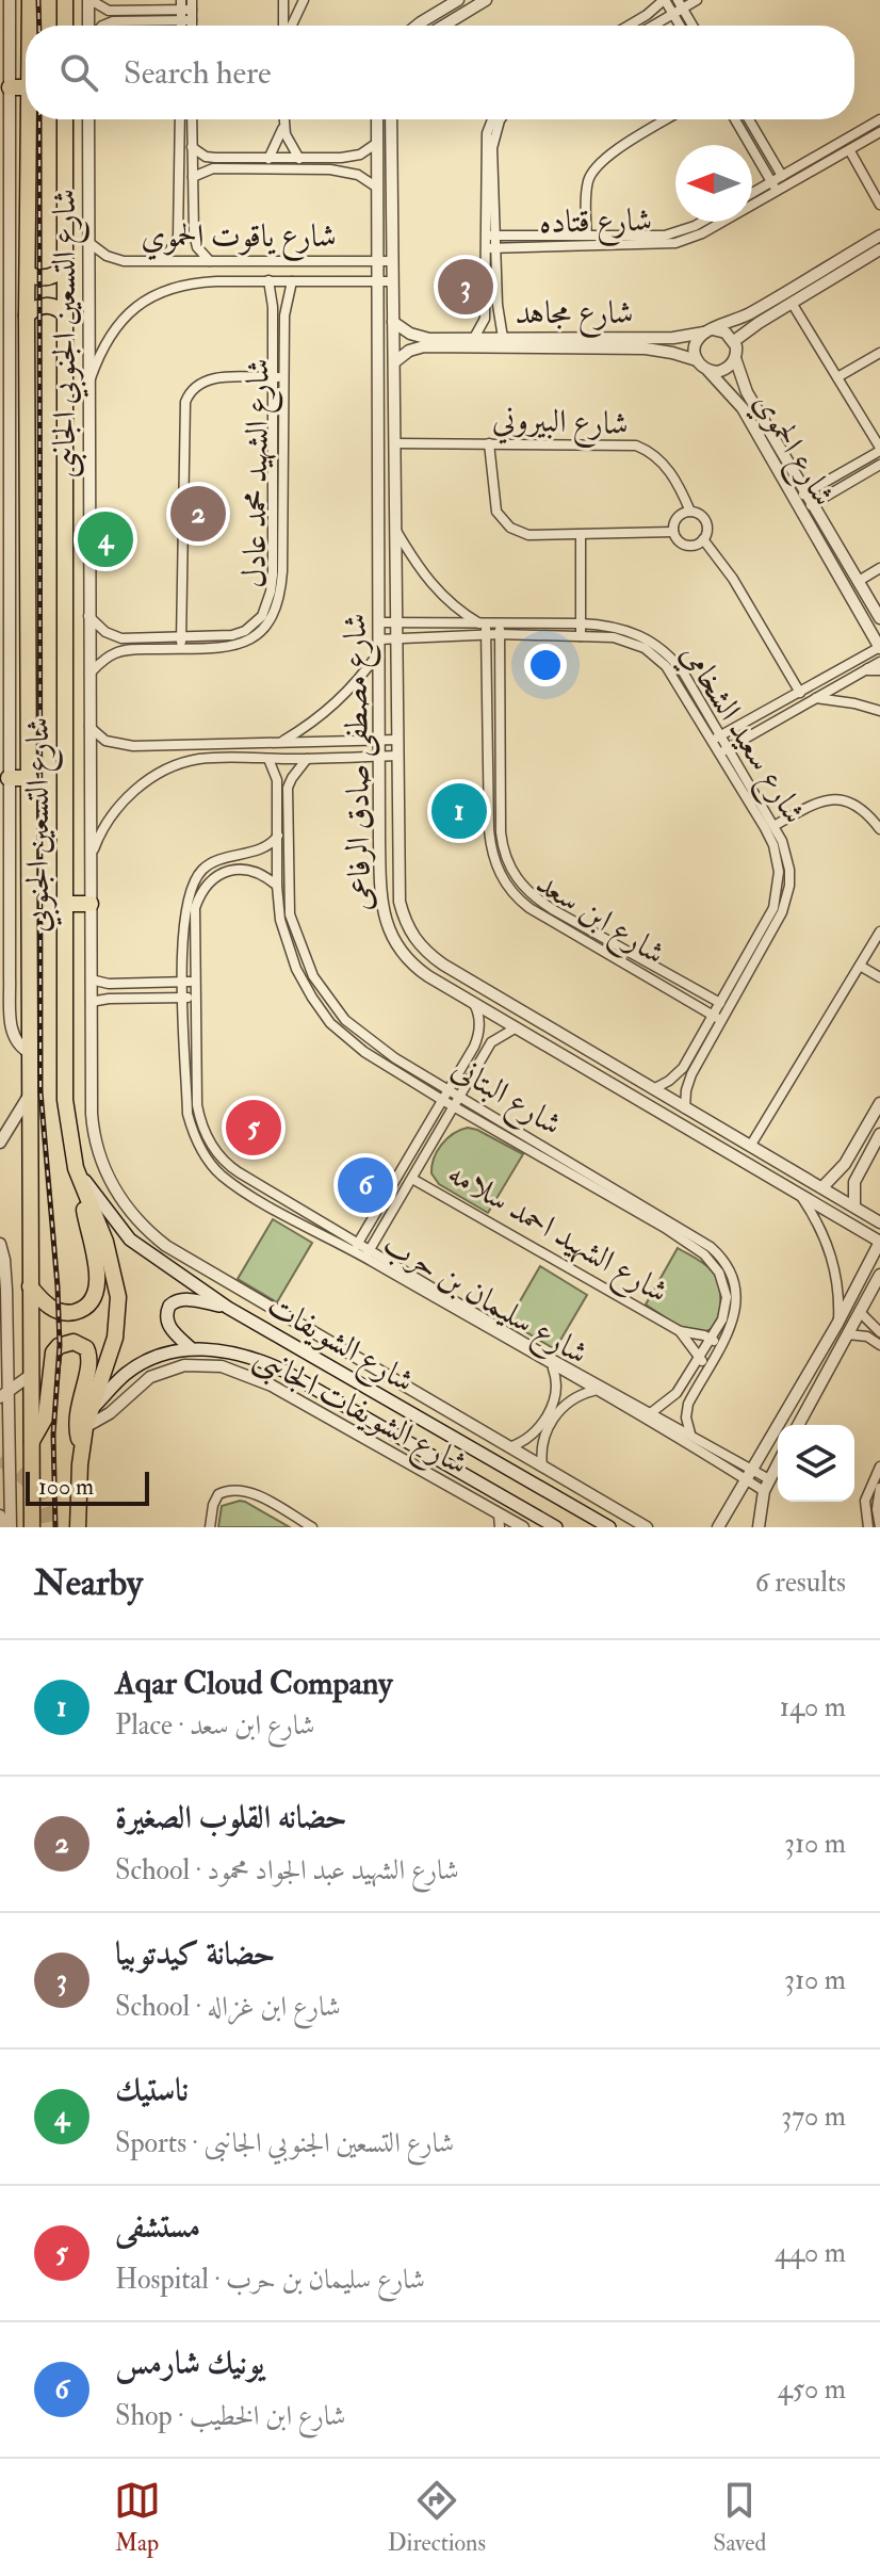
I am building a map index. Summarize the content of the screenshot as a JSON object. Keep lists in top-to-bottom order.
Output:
{
  "streets": {
    "highway": ["شارع التسعين الجنوبي"],
    "main road": ["شارع الشويفات"],
    "street": [
      "شارع قتاده",
      "شارع ياقوت الحموي",
      "شارع مجاهد",
      "شارع التسعين الجنوبي الجانبى",
      "شارع البيروني",
      "شارع الحموي",
      "شارع الشهيد محمد عادل",
      "شارع سعيد الشخامي",
      "شارع مصطفى صادق الرفاعى",
      "شارع ابن سعد",
      "شارع البتانى",
      "شارع الشهيد احمد سلامه",
      "شارع سليمان بن حرب",
      "شارع الشويفات الجانبى"
    ]
  },
  "crossings": [
    ["شارع ياقوت الحموي", "شارع التسعين الجنوبي الجانبى"],
    ["شارع ياقوت الحموي", "شارع الشهيد محمد عادل"],
    ["شارع ياقوت الحموي", "شارع مصطفى صادق الرفاعى"],
    ["شارع مجاهد", "شارع الحموي"],
    ["شارع مجاهد", "شارع مصطفى صادق الرفاعى"],
    ["شارع التسعين الجنوبي الجانبى", "شارع الشهيد محمد عادل"],
    ["شارع التسعين الجنوبي الجانبى", "شارع التسعين الجنوبي"],
    ["شارع التسعين الجنوبي الجانبى", "شارع الشويفات الجانبى"],
    ["شارع البيروني", "شارع مصطفى صادق الرفاعى"],
    ["شارع سعيد الشخامي", "شارع مصطفى صادق الرفاعى"],
    ["شارع سعيد الشخامي", "شارع ابن سعد"],
    ["شارع التسعين الجنوبي", "شارع الشويفات"],
    ["شارع التسعين الجنوبي", "شارع الشويفات الجانبى"],
    ["شارع البتانى", "شارع الشهيد احمد سلامه"],
    ["شارع البتانى", "شارع سليمان بن حرب"],
    ["شارع الشويفات", "شارع الشويفات الجانبى"]
  ],
  "scale_bar": "100 m",
  "north": "left",
  "page": {
    "search": "Search here",
    "pins": [
      "3",
      "2",
      "4",
      "1",
      "5",
      "6"
    ],
    "scale": "100 m",
    "heading": ["Nearby", "6 results"],
    "list": [
      {
        "mark": "1",
        "name": "Aqar Cloud Company",
        "note": "Place · شارع ابن سعد",
        "value": "140 m"
      },
      {
        "mark": "2",
        "name": "حضانه القلوب الصغيرة",
        "note": "School · شارع الشهيد عبد الجواد محمود",
        "value": "310 m"
      },
      {
        "mark": "3",
        "name": "حضانة كيدتوبيا",
        "note": "School · شارع ابن غزاله",
        "value": "310 m"
      },
      {
        "mark": "4",
        "name": "ناستيك",
        "note": "Sports · شارع التسعين الجنوبي الجانبى",
        "value": "370 m"
      },
      {
        "mark": "5",
        "name": "مستشفى",
        "note": "Hospital · شارع سليمان بن حرب",
        "value": "440 m"
      },
      {
        "mark": "6",
        "name": "يونيك شارمس",
        "note": "Shop · شارع ابن الخطيب",
        "value": "450 m"
      }
    ],
    "nav": ["Map", "Directions", "Saved"]
  }
}
